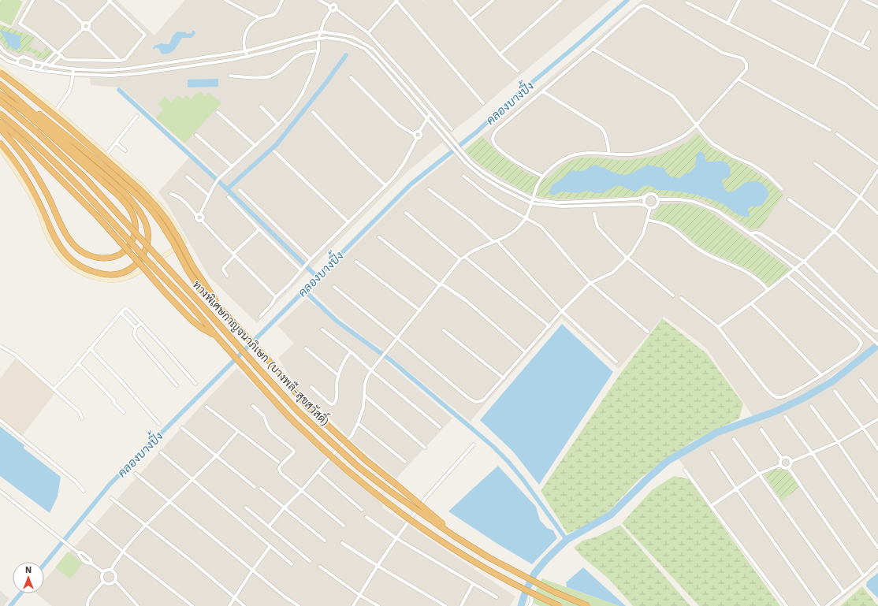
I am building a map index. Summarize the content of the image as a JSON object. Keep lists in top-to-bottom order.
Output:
{
  "streets": {
    "highway": ["ทางพิเศษกาญจนาภิเษก (บางพลี-สุขสวัสดิ์)"]
  },
  "water": ["คลองบางปิ้ง"],
  "north": "top"
}
